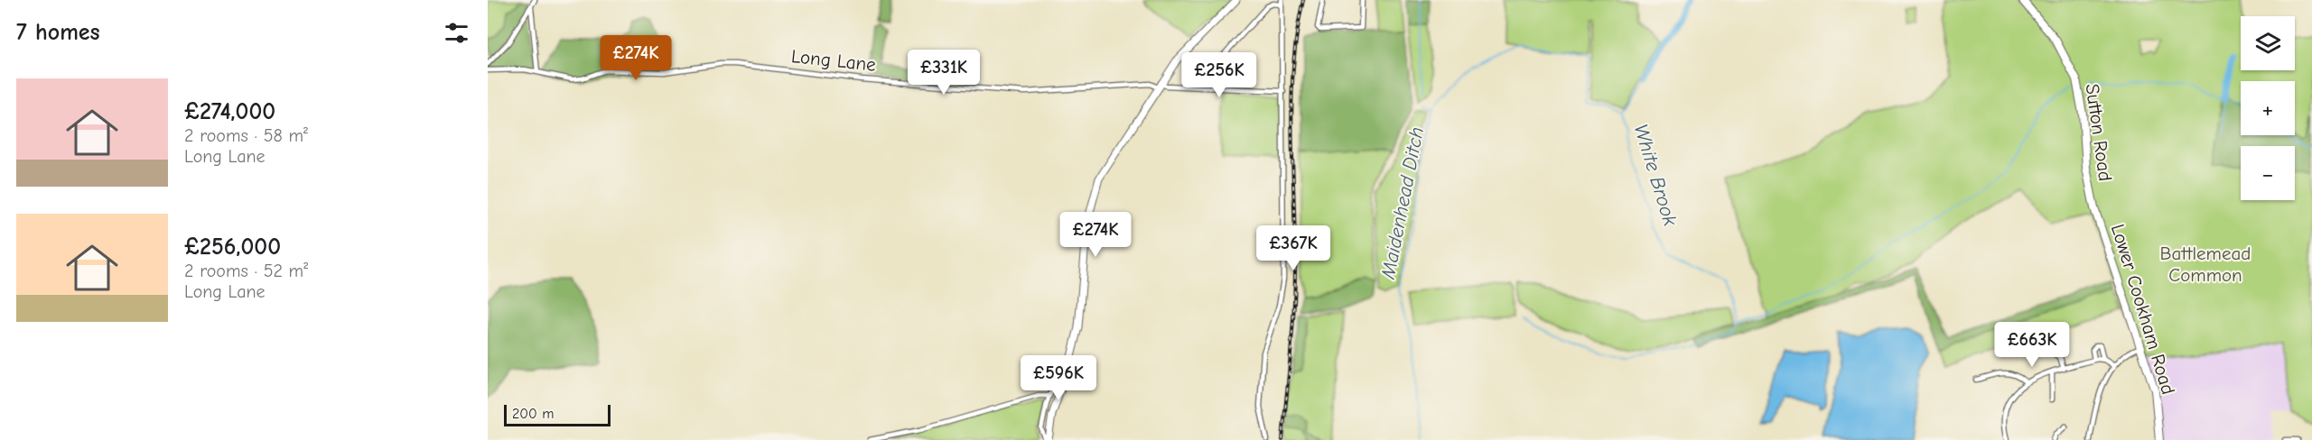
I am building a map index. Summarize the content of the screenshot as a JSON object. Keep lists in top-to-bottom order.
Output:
{
  "streets": {
    "main road": ["Sutton Road", "Lower Cookham Road"],
    "street": ["Long Lane"]
  },
  "crossings": [
    ["Sutton Road", "Lower Cookham Road"]
  ],
  "water": ["White Brook", "Maidenhead Ditch"],
  "parks": ["Battlemead Common"],
  "scale_bar": "200 m",
  "page": {
    "heading": "7 homes",
    "map_buttons": ["+", "−"],
    "price": [
      "£274K",
      "£331K",
      "£256K",
      "£274K",
      "£367K",
      "£663K",
      "£596K"
    ],
    "list": [
      {
        "name": "£274,000",
        "note": "2 rooms · 58 m² · Long Lane"
      },
      {
        "name": "£256,000",
        "note": "2 rooms · 52 m² · Long Lane"
      }
    ],
    "scale": "200 m"
  }
}
